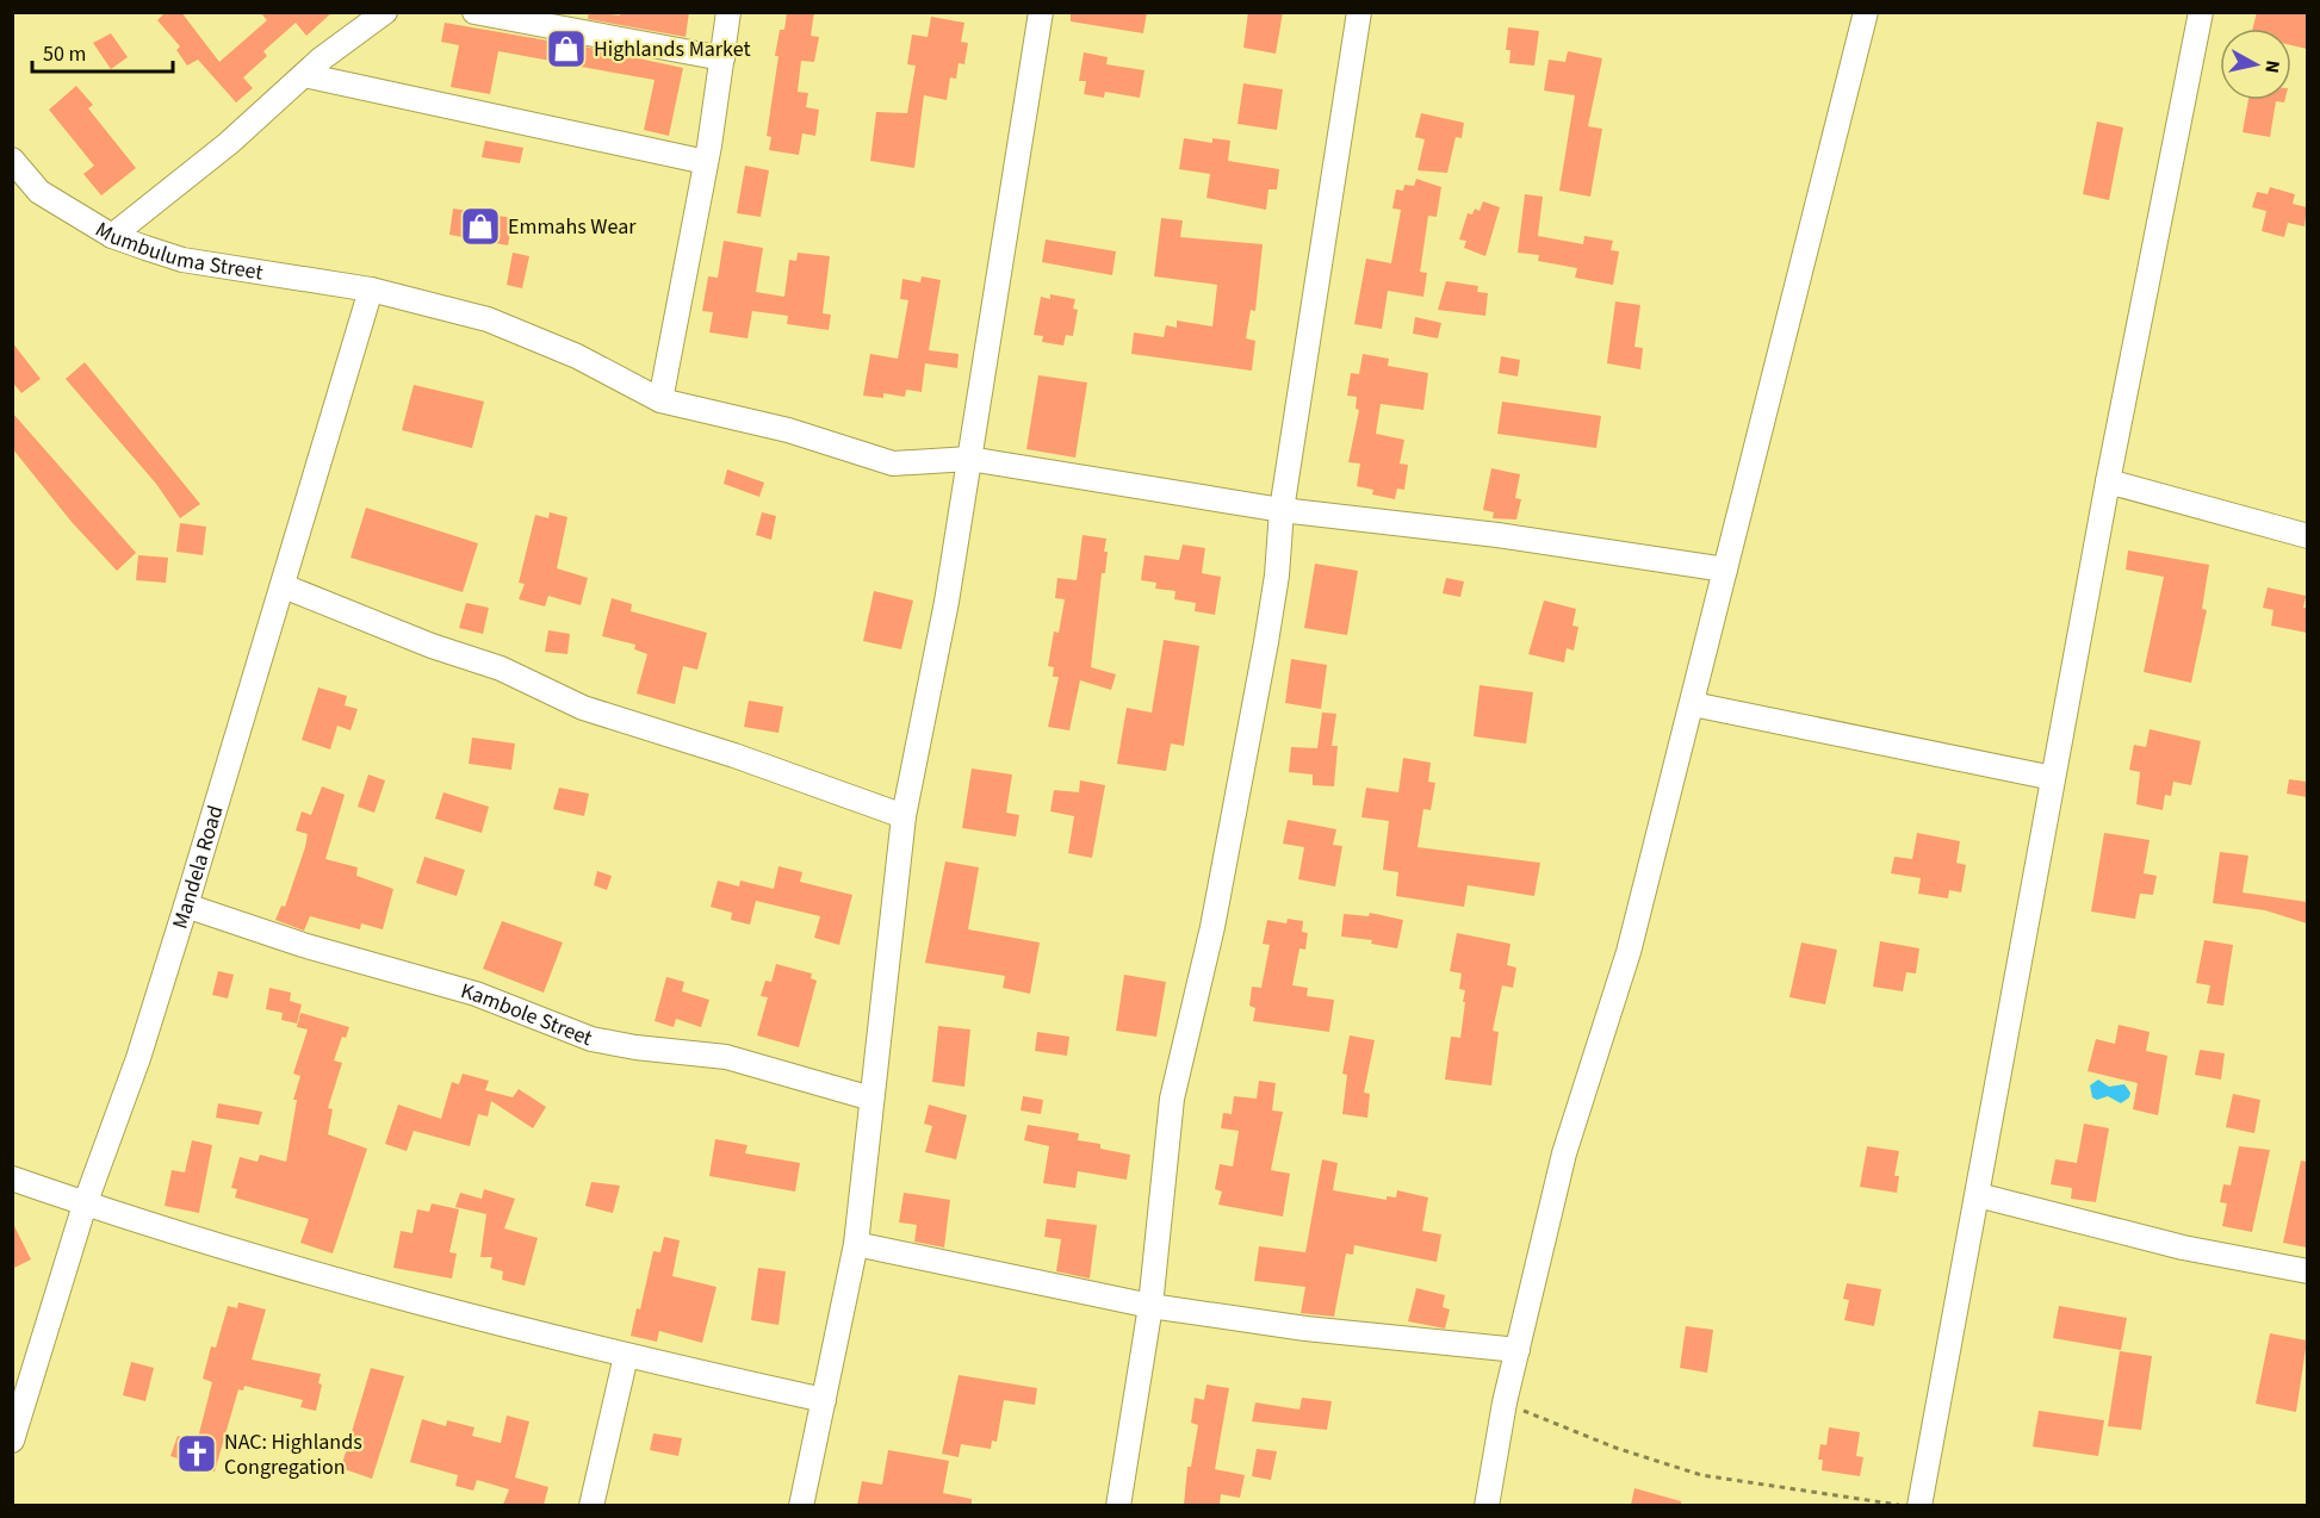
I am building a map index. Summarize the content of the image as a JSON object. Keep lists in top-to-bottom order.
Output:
{
  "streets": {
    "street": ["Mumbuluma Street", "Mandela Road", "Kambole Street"]
  },
  "crossings": [
    ["Mumbuluma Street", "Mandela Road"],
    ["Mandela Road", "Kambole Street"]
  ],
  "places": {
    "shop": ["Highlands Market", "Emmahs Wear"],
    "church": ["NAC: Highlands Congregation"]
  },
  "scale_bar": "50 m",
  "north": "right"
}
